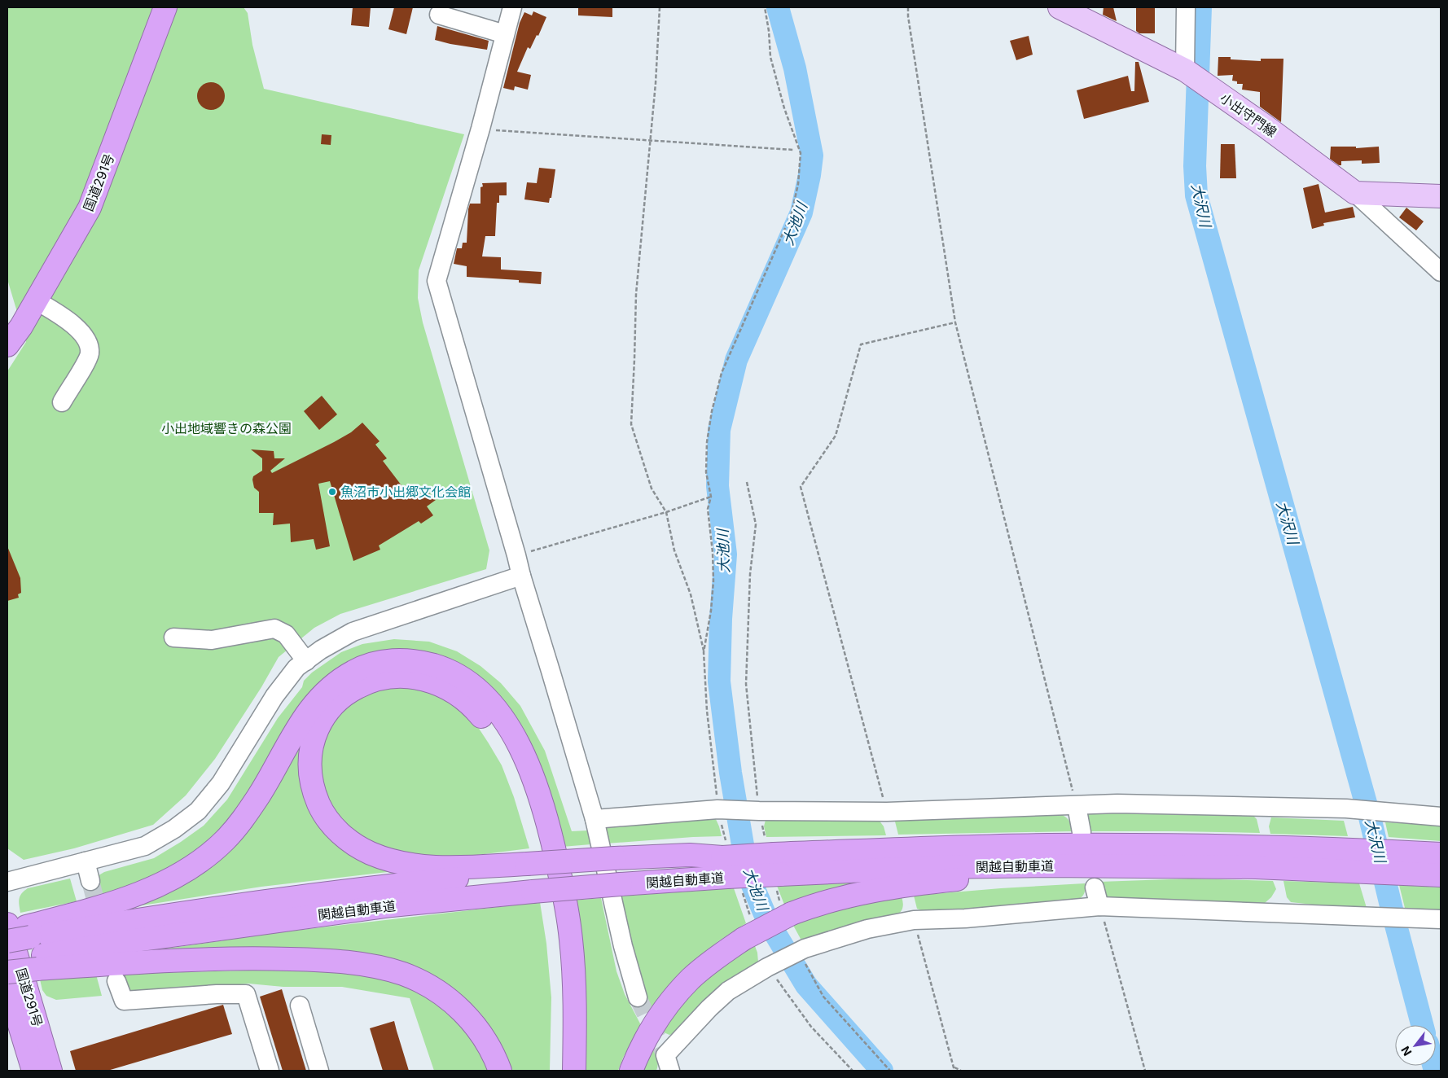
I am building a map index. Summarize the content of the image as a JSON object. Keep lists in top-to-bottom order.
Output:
{
  "streets": {
    "highway": ["国道291号", "関越自動車道"],
    "main road": ["小出守門線"]
  },
  "crossings": [
    ["国道291号", "関越自動車道"]
  ],
  "water": ["大沢川", "大池川"],
  "parks": ["小出地域響きの森公園"],
  "places": ["魚沼市小出郷文化会館"],
  "north": "bottom left"
}
